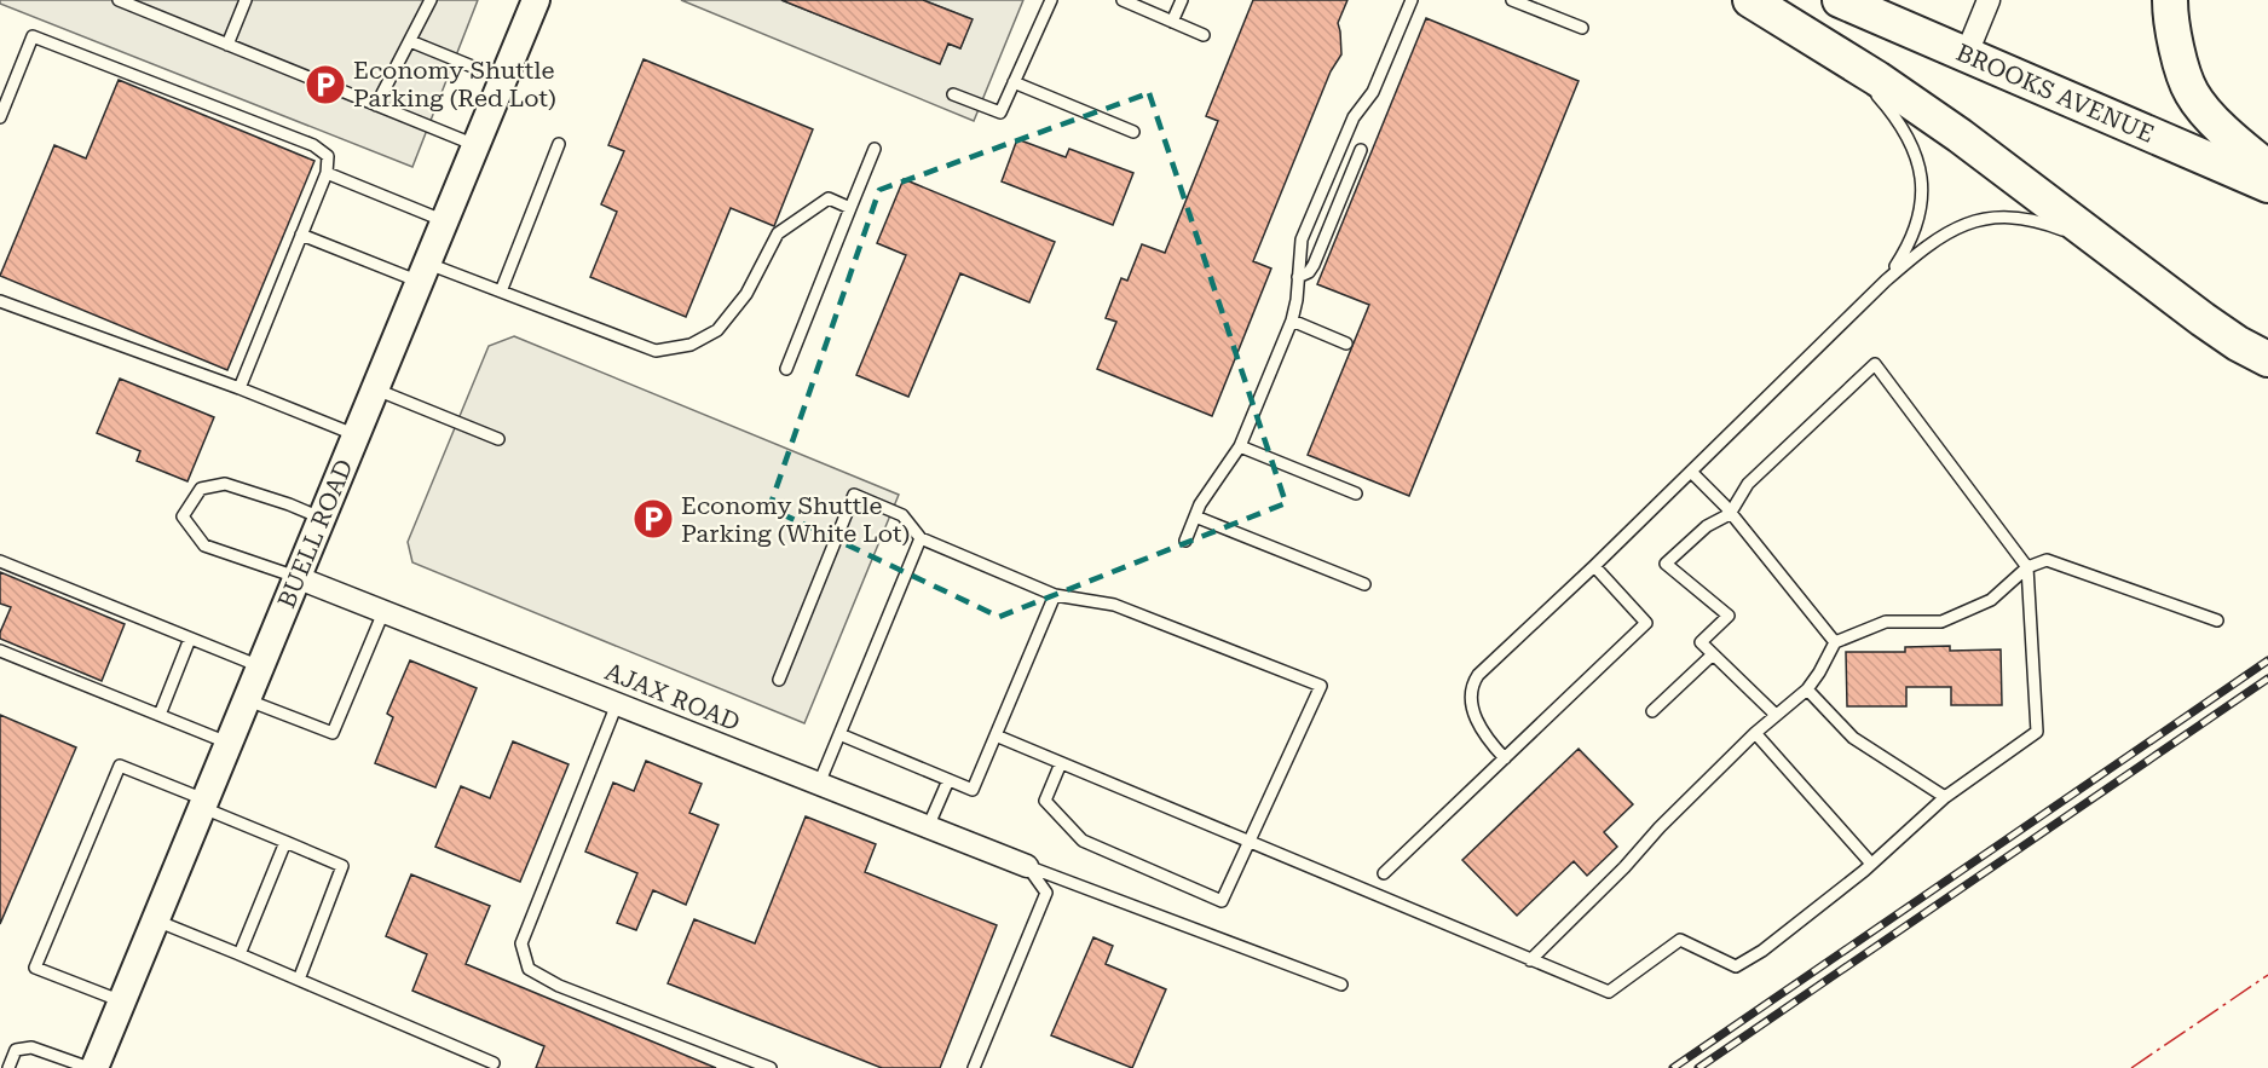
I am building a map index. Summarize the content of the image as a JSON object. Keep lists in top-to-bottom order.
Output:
{
  "streets": {
    "main road": ["BROOKS AVENUE"],
    "street": ["BUELL ROAD", "AJAX ROAD"]
  },
  "crossings": [
    ["BUELL ROAD", "AJAX ROAD"]
  ],
  "places": {
    "parking": ["Economy Shuttle Parking (Red Lot)", "Economy Shuttle Parking (White Lot)"]
  }
}
